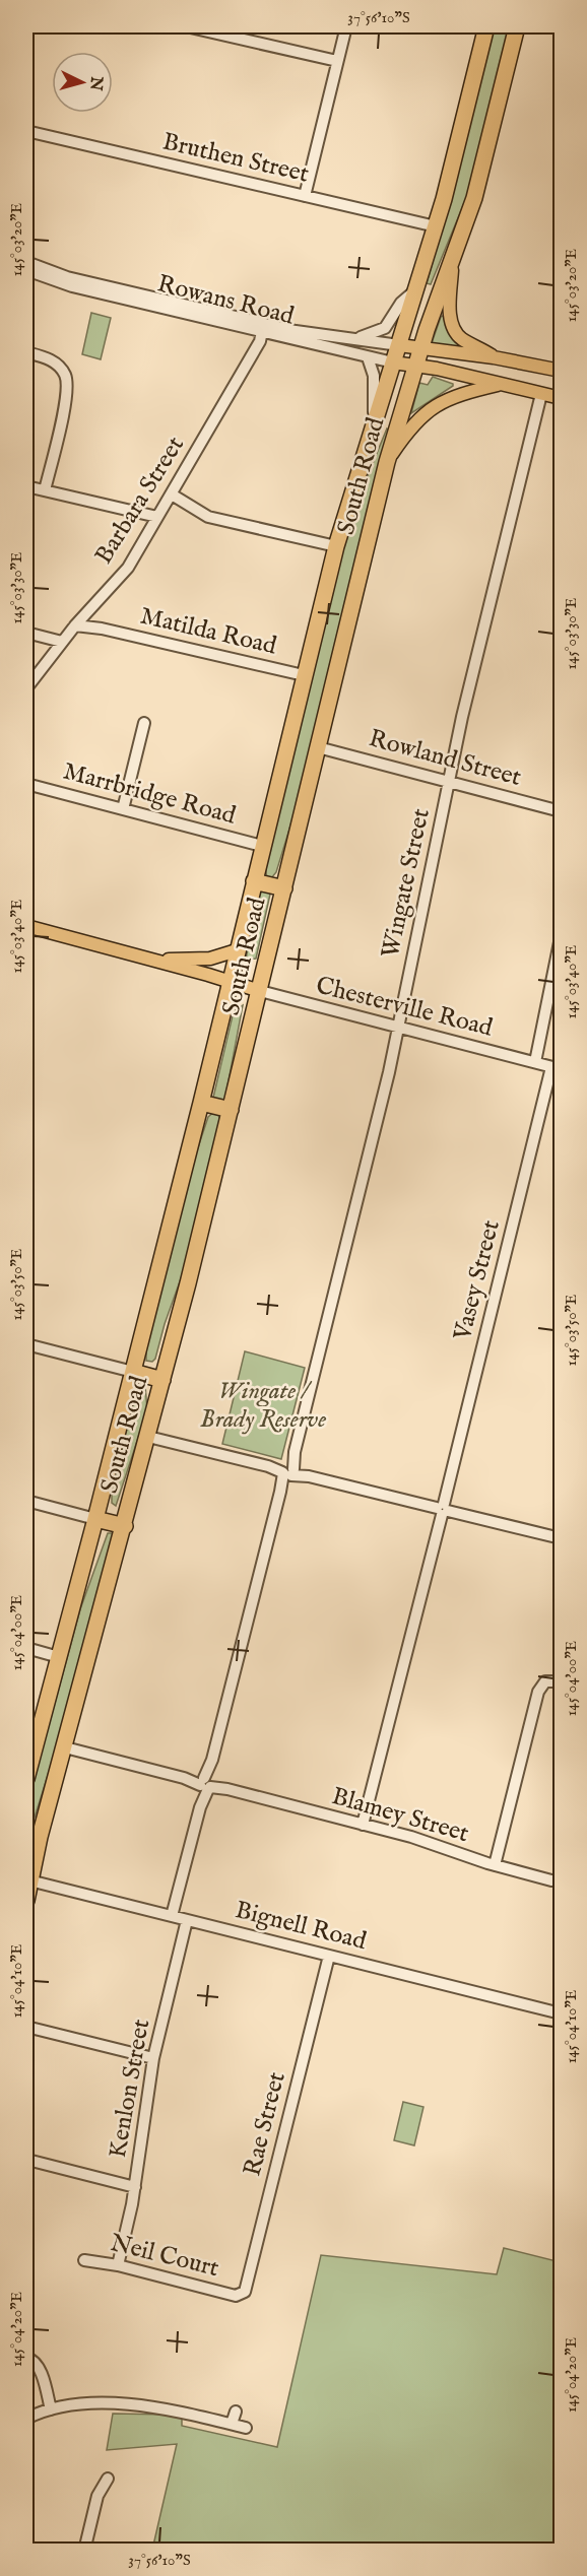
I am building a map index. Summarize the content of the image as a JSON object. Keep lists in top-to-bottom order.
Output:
{
  "streets": {
    "highway": ["South Road"],
    "main road": ["Rowans Road", "Chesterville Road"],
    "street": [
      "Bruthen Street",
      "Barbara Street",
      "Matilda Road",
      "Rowland Street",
      "Marrbridge Road",
      "Wingate Street",
      "Vasey Street",
      "Blamey Street",
      "Bignell Road",
      "Kenlon Street",
      "Rae Street",
      "Neil Court"
    ]
  },
  "crossings": [
    ["Bruthen Street", "South Road"],
    ["Rowans Road", "South Road"],
    ["Rowans Road", "Barbara Street"],
    ["Rowans Road", "Wingate Street"],
    ["South Road", "Matilda Road"],
    ["South Road", "Rowland Street"],
    ["South Road", "Marrbridge Road"],
    ["South Road", "Chesterville Road"],
    ["South Road", "Blamey Street"],
    ["South Road", "Bignell Road"],
    ["Barbara Street", "Matilda Road"],
    ["Rowland Street", "Wingate Street"],
    ["Wingate Street", "Chesterville Road"],
    ["Wingate Street", "Blamey Street"],
    ["Wingate Street", "Bignell Road"],
    ["Chesterville Road", "Vasey Street"],
    ["Vasey Street", "Blamey Street"],
    ["Bignell Road", "Kenlon Street"],
    ["Bignell Road", "Rae Street"],
    ["Kenlon Street", "Neil Court"],
    ["Rae Street", "Neil Court"]
  ],
  "parks": ["Wingate / Brady Reserve"],
  "north": "right",
  "coordinates": [
    "37°56'10\"S",
    "145°03'20\"E",
    "145°03'30\"E",
    "145°03'40\"E",
    "145°03'50\"E",
    "145°04'00\"E",
    "145°04'10\"E",
    "145°04'20\"E"
  ]
}
